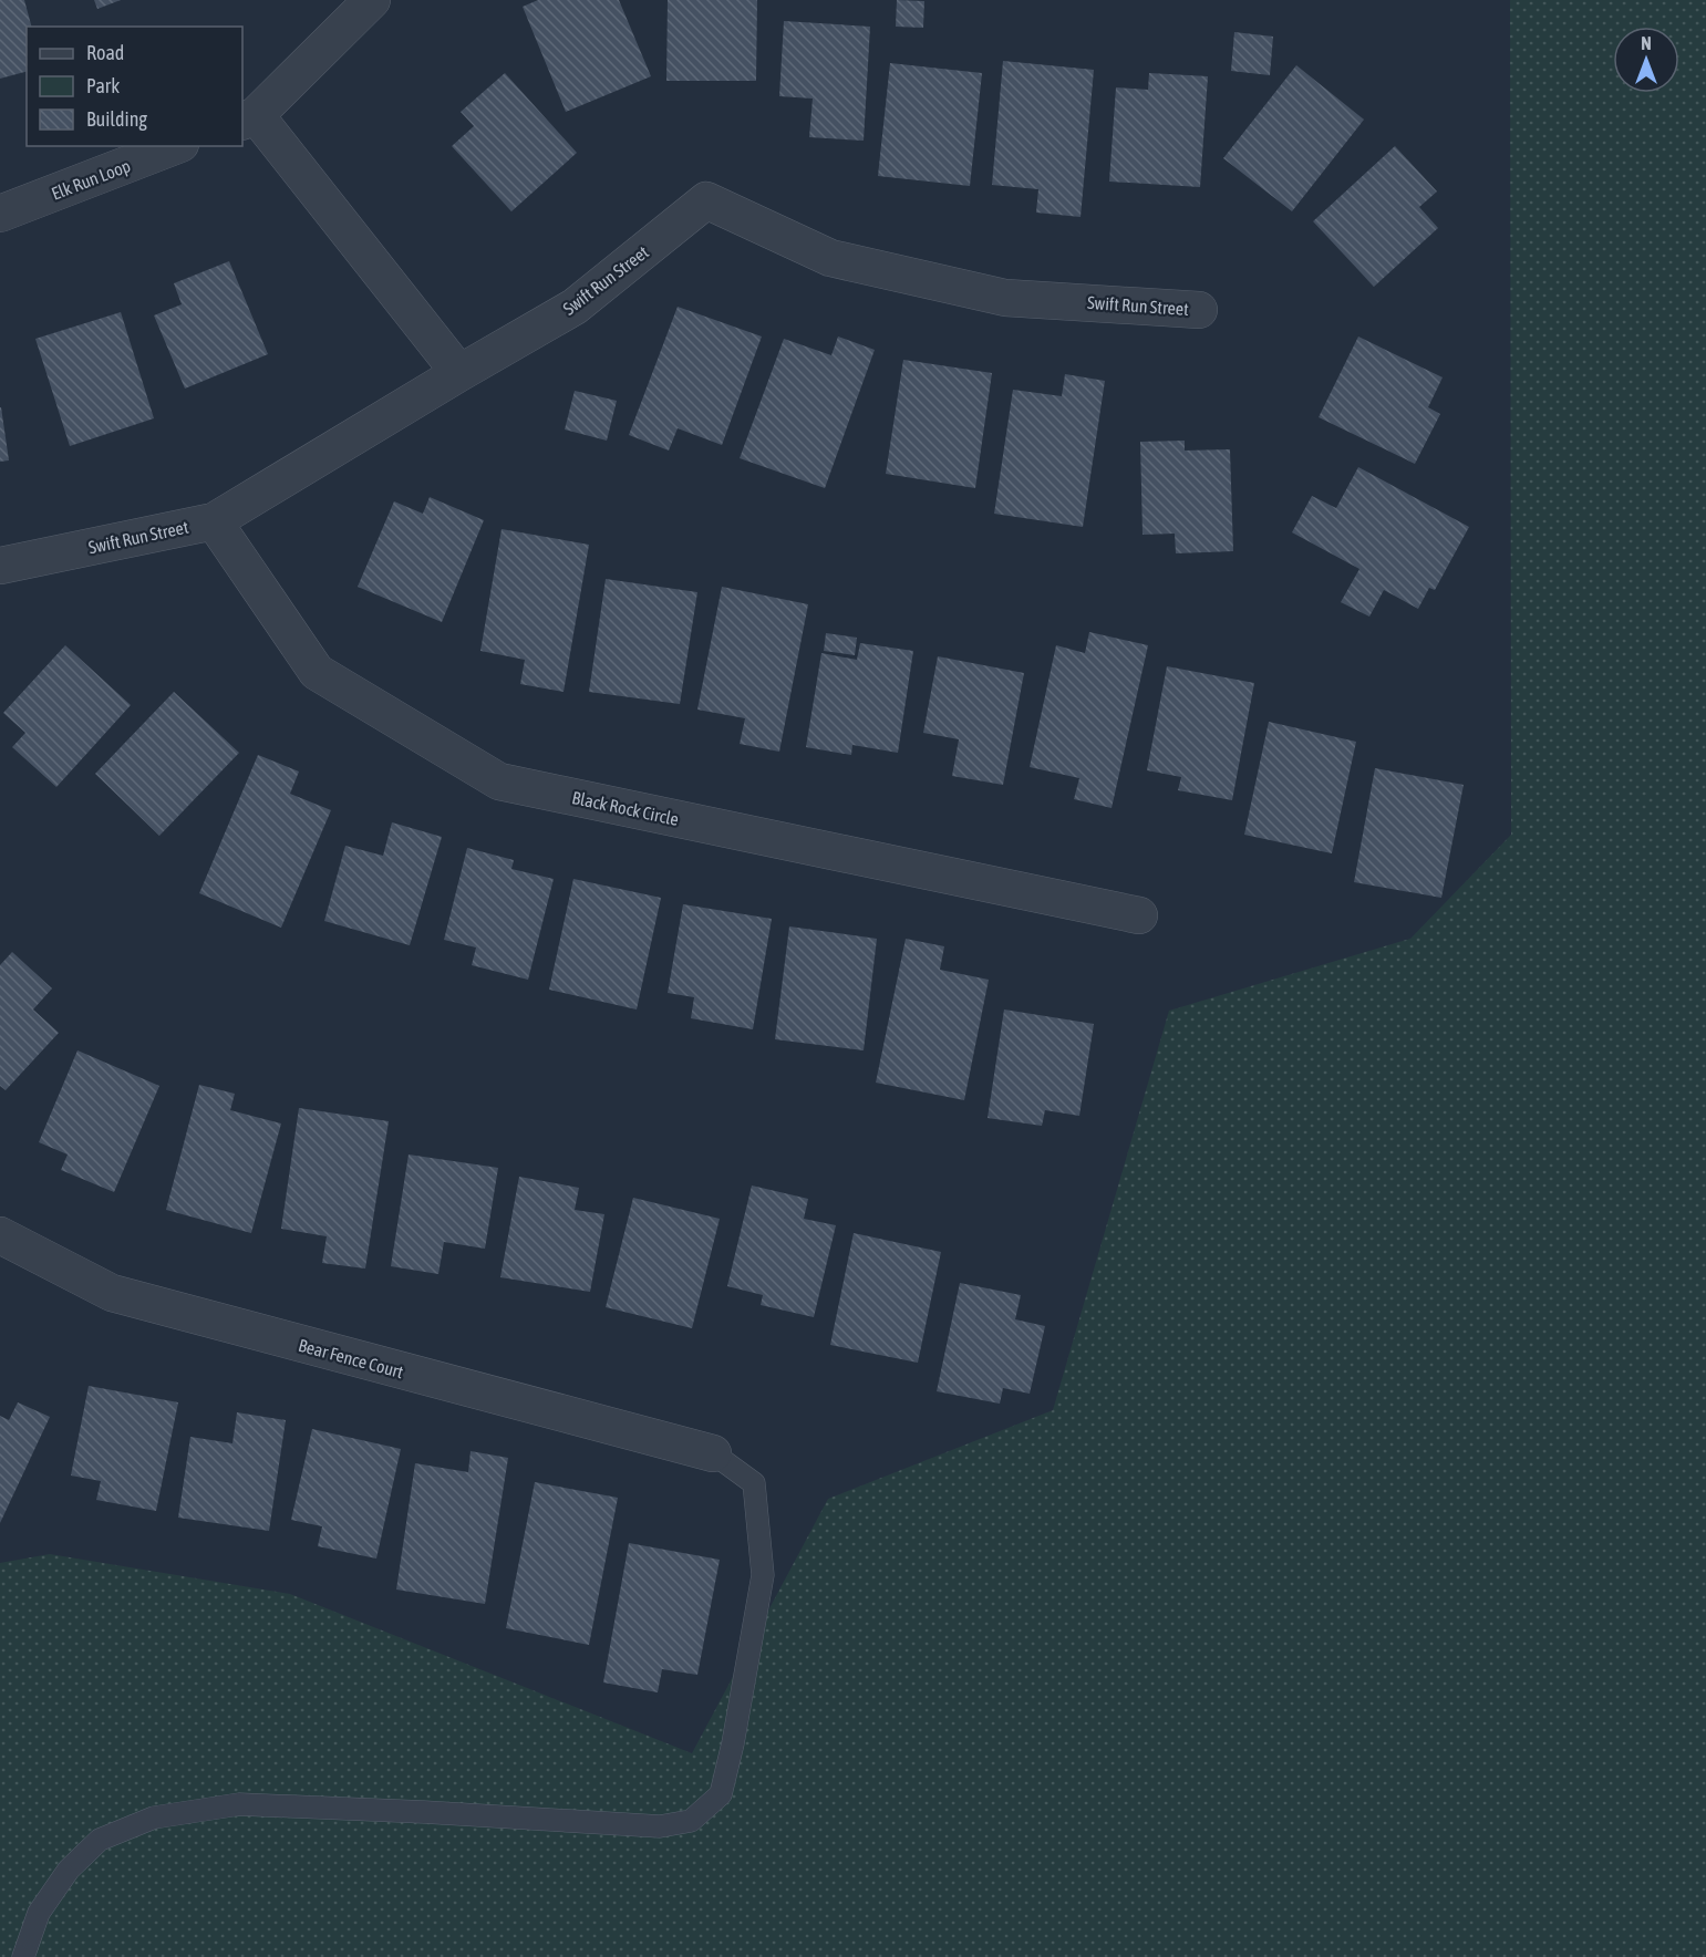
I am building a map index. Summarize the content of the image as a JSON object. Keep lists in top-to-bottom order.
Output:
{
  "streets": {
    "street": [
      "Elk Run Loop",
      "Swift Run Street",
      "Black Rock Circle",
      "Bear Fence Court"
    ]
  },
  "crossings": [
    ["Swift Run Street", "Black Rock Circle"]
  ],
  "legend": ["Road", "Park", "Building"],
  "north": "top"
}
